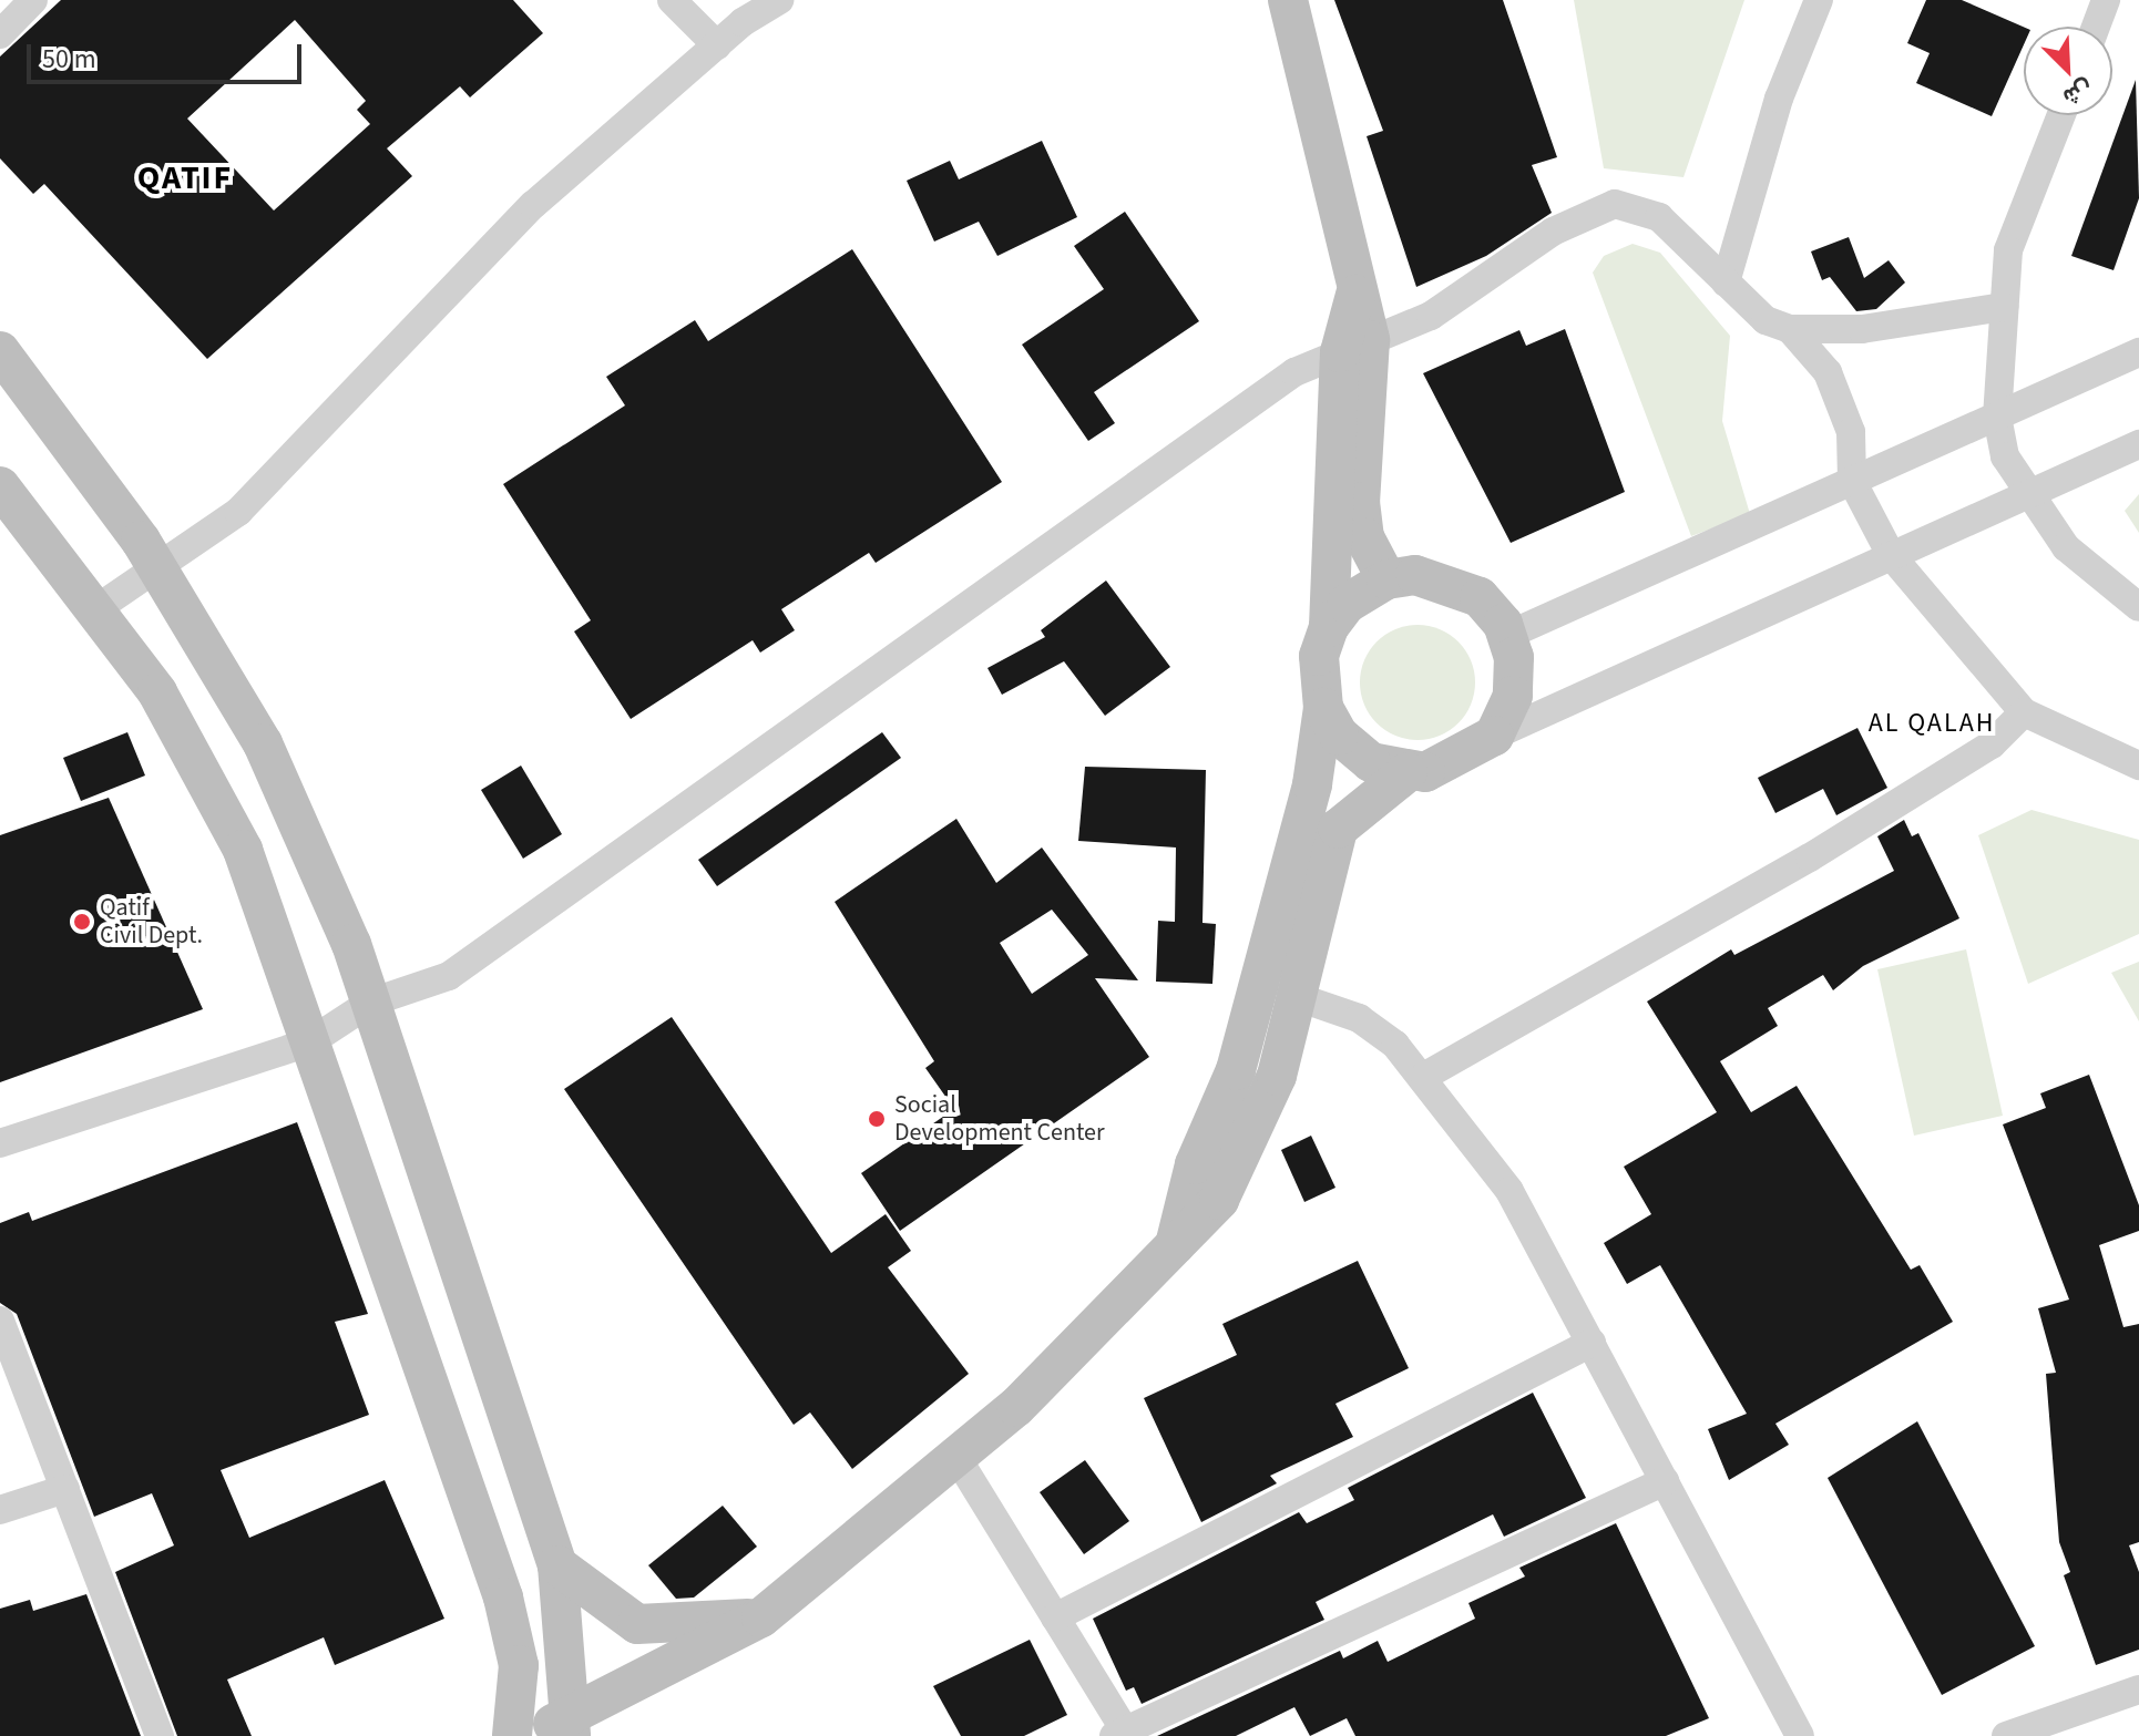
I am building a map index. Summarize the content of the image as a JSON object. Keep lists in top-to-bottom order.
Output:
{
  "districts": ["QATIF", "AL QALAH"],
  "places": ["Qatif Civil Dept.", "Social Development Center"],
  "scale_bar": "50 m",
  "north": "bottom right"
}
